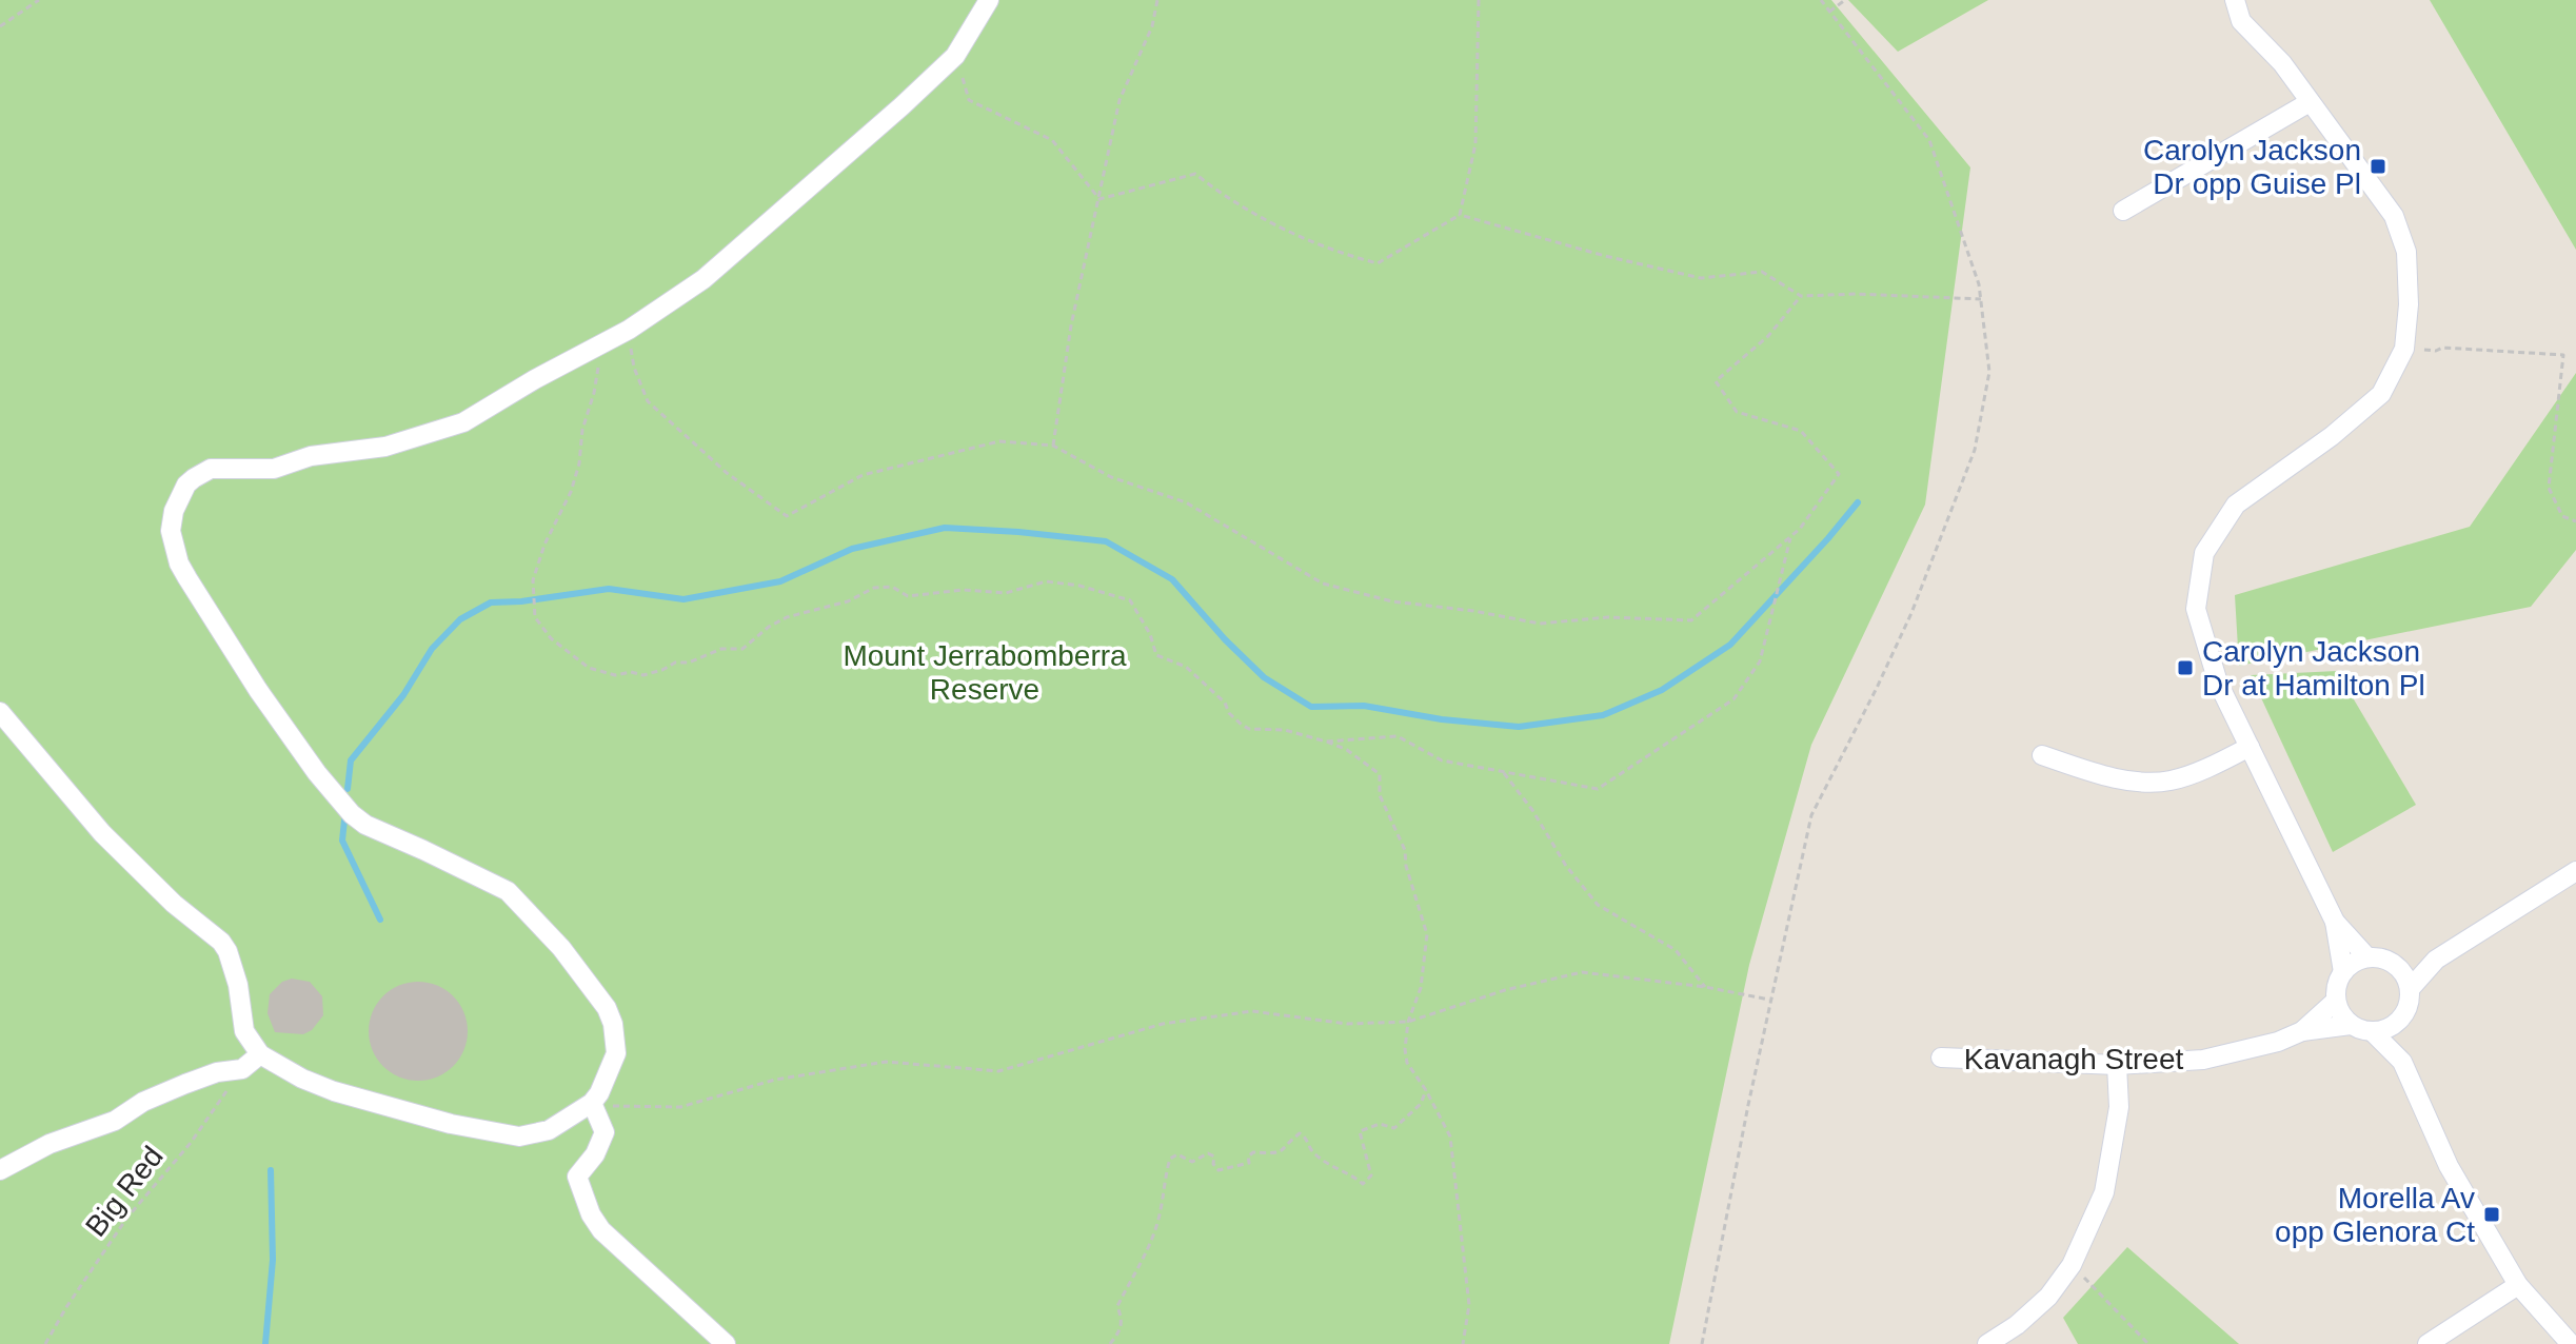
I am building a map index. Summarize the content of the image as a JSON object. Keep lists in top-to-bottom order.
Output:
{
  "streets": {
    "street": ["Kavanagh Street"],
    "path": ["Big Red"]
  },
  "parks": ["Mount Jerrabomberra Reserve"],
  "places": {
    "transit": ["Carolyn Jackson Dr opp Guise Pl", "Carolyn Jackson Dr at Hamilton Pl", "Morella Av opp Glenora Ct"]
  }
}
